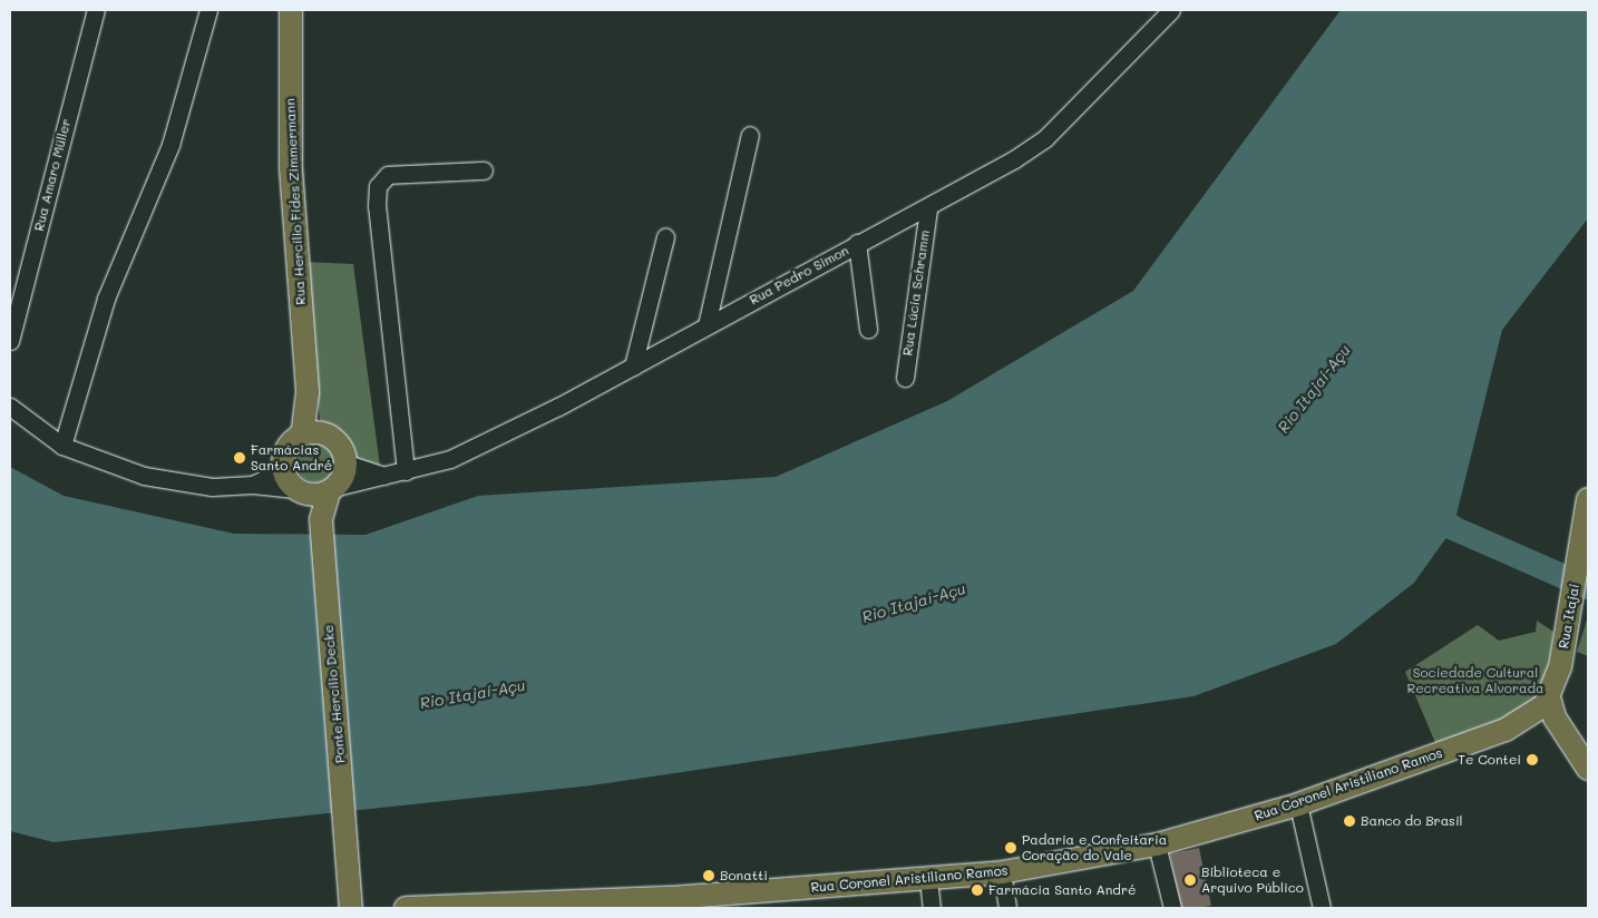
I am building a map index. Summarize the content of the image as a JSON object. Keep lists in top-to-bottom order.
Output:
{
  "streets": {
    "main road": [
      "Rua Hercílio Fides Zimmermann",
      "Rua Itajaí",
      "Ponte Hercílio Decke",
      "Rua Coronel Aristiliano Ramos"
    ],
    "street": ["Rua Amaro Müller", "Rua Pedro Simon", "Rua Lúcia Schramm"]
  },
  "crossings": [
    ["Rua Hercílio Fides Zimmermann", "Rua Pedro Simon"],
    ["Rua Pedro Simon", "Rua Lúcia Schramm"],
    ["Rua Itajaí", "Rua Coronel Aristiliano Ramos"]
  ],
  "water": ["Rio Itajaí-Açu"],
  "parks": ["Sociedade Cultural Recreativa Alvorada"],
  "places": [
    "Farmácias Santo André",
    "Te Contei",
    "Banco do Brasil",
    "Padaria e Confeitaria Coração do Vale",
    "Bonatti",
    "Biblioteca e Arquivo Público",
    "Farmácia Santo André"
  ]
}
